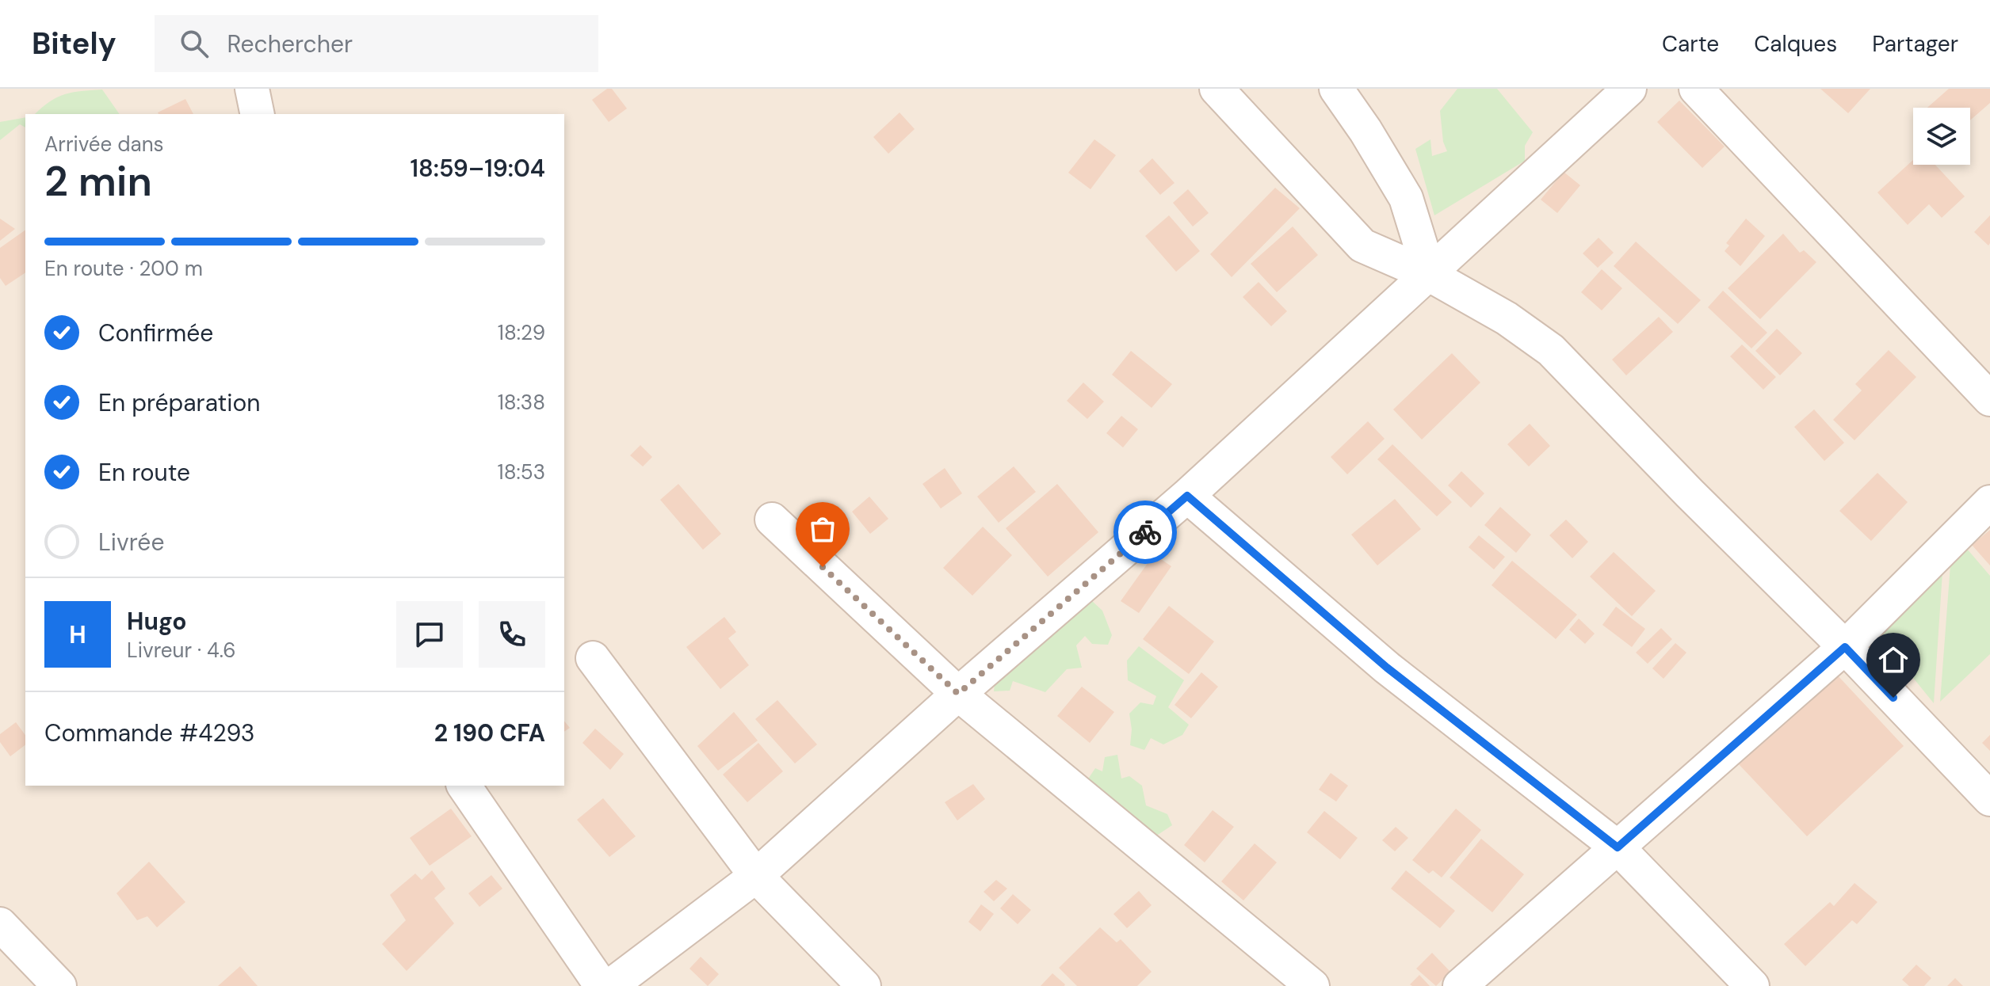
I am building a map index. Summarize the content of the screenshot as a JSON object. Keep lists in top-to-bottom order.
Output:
{
  "page": {
    "header": "Bitely",
    "search": "Rechercher",
    "nav": ["Carte", "Calques", "Partager"],
    "heading": ["2 min", "Arrivée dans", "18:59–19:04"],
    "panel": [
      "Hugo",
      "Livreur · 4.6",
      "Commande #4293",
      "2 190 CFA"
    ],
    "bar": "En route · 200 m",
    "list": [
      ["Confirmée", "18:29"],
      ["En préparation", "18:38"],
      ["En route", "18:53"],
      "Livrée"
    ],
    "round": "H"
  }
}
